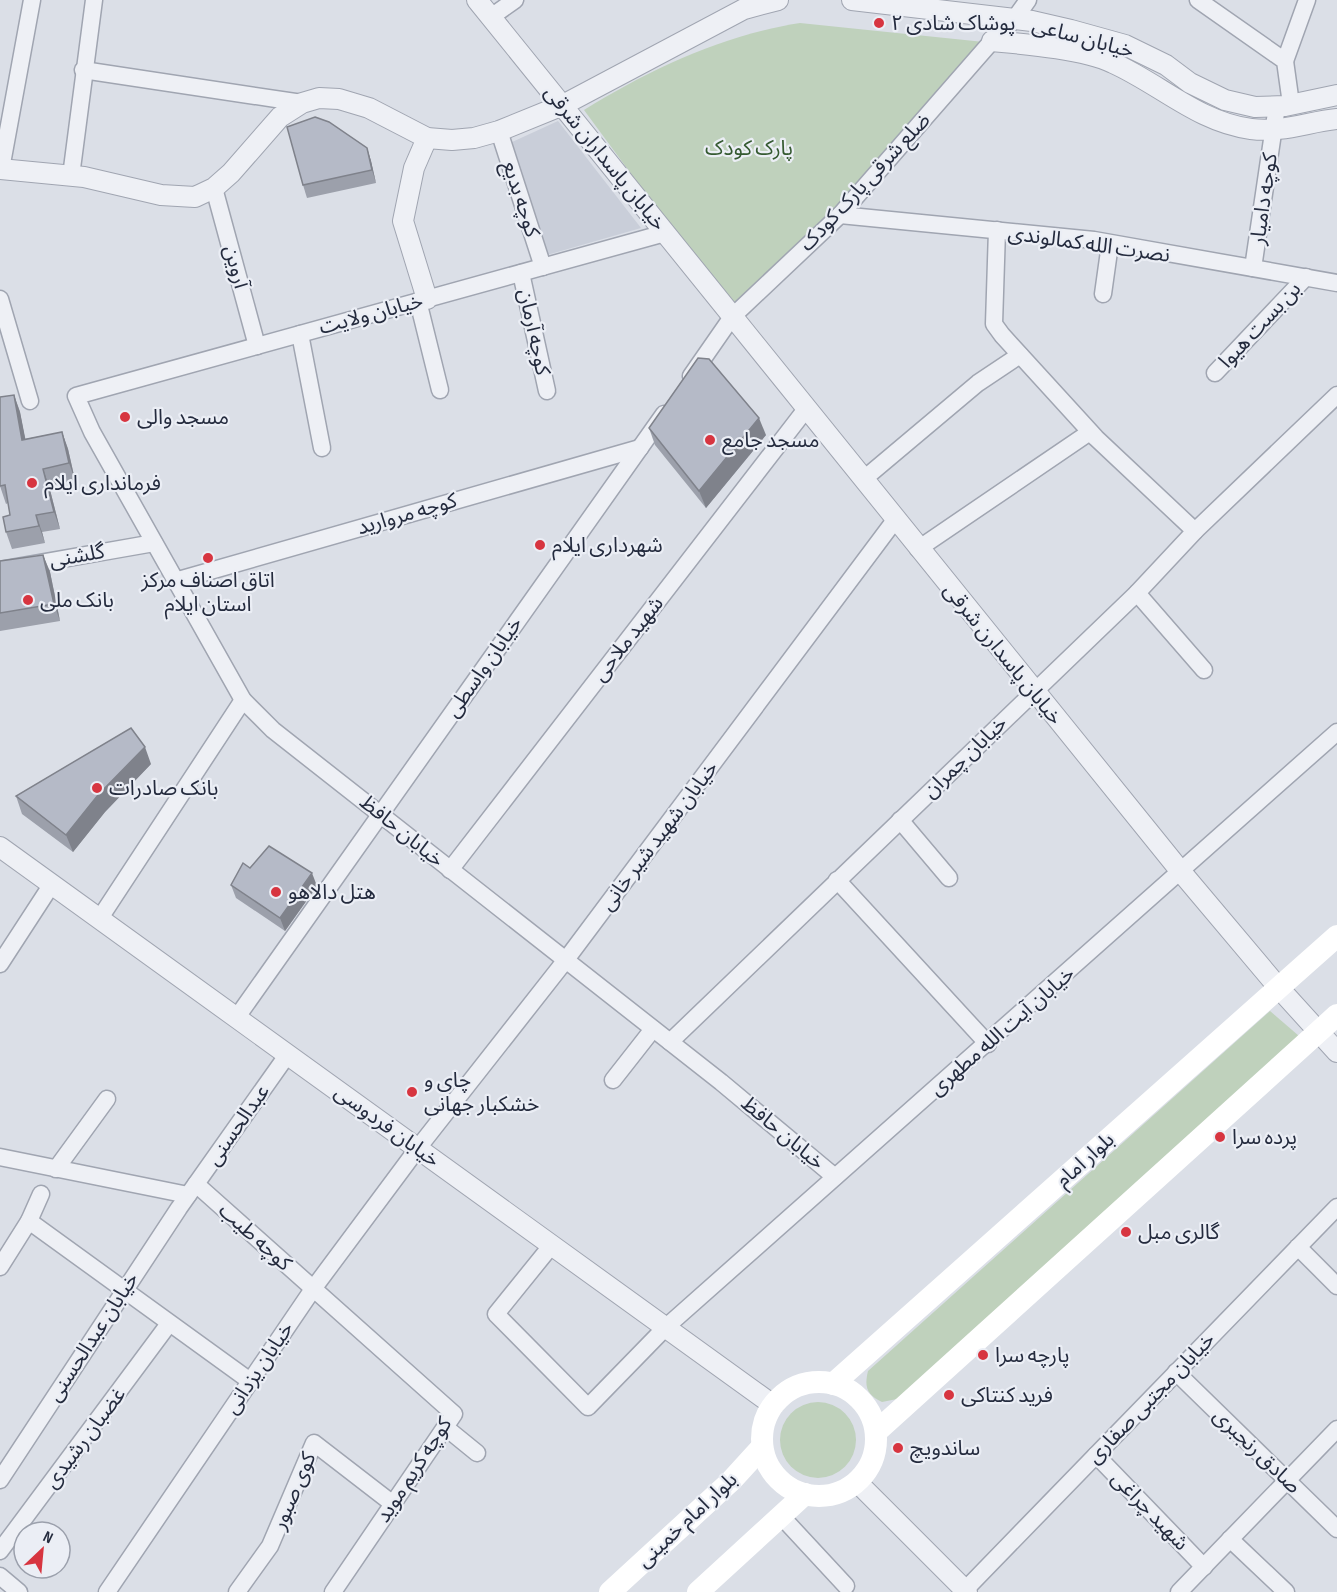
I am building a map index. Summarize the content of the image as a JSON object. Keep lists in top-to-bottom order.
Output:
{
  "streets": {
    "main road": ["بلوار امام", "بلوار امام خمینی"],
    "street": [
      "خیابان ساعی",
      "خیابان پاسداران شرقی",
      "ضلع شرقی پارک کودک",
      "کوچه بدیع",
      "کوچه دامیار",
      "نصرت الله کمالوندی",
      "آروین",
      "خیابان ولایت",
      "بن بست هیوا",
      "کوچه آرمان",
      "کوچه مروارید",
      "گلشنی",
      "شهید ملاحی",
      "خیابان پاسدارن شرقی",
      "خیابان واسطی",
      "خیابان چمران",
      "خیابان حافظ",
      "خیابان شهید شیر خانی",
      "خیابان آیت الله مطهری",
      "عبدالحسنی",
      "خیابان فردوسی",
      "کوچه طیب",
      "خیابان عبدالحسنی",
      "خیابان یزدانی",
      "خیابان مجتبی صفاری",
      "غضبان رشیدی",
      "صادق رنجبری",
      "کوچه کریم موید",
      "کوی صبور",
      "شهید چراغی"
    ]
  },
  "crossings": [
    ["خیابان ساعی", "ضلع شرقی پارک کودک"],
    ["خیابان ساعی", "کوچه دامیار"],
    ["خیابان پاسداران شرقی", "ضلع شرقی پارک کودک"],
    ["خیابان پاسداران شرقی", "خیابان ولایت"],
    ["خیابان پاسداران شرقی", "خیابان پاسدارن شرقی"],
    ["خیابان پاسداران شرقی", "خیابان واسطی"],
    ["ضلع شرقی پارک کودک", "نصرت الله کمالوندی"],
    ["ضلع شرقی پارک کودک", "خیابان پاسدارن شرقی"],
    ["ضلع شرقی پارک کودک", "خیابان واسطی"],
    ["کوچه بدیع", "خیابان ولایت"],
    ["کوچه دامیار", "نصرت الله کمالوندی"],
    ["نصرت الله کمالوندی", "بن بست هیوا"],
    ["آروین", "خیابان ولایت"],
    ["خیابان ولایت", "کوچه آرمان"],
    ["خیابان ولایت", "خیابان حافظ"],
    ["کوچه مروارید", "خیابان واسطی"],
    ["کوچه مروارید", "خیابان حافظ"],
    ["گلشنی", "خیابان حافظ"],
    ["شهید ملاحی", "خیابان پاسدارن شرقی"],
    ["شهید ملاحی", "خیابان حافظ"],
    ["خیابان پاسدارن شرقی", "خیابان واسطی"],
    ["خیابان پاسدارن شرقی", "خیابان چمران"],
    ["خیابان پاسدارن شرقی", "خیابان شهید شیر خانی"],
    ["خیابان پاسدارن شرقی", "خیابان آیت الله مطهری"],
    ["خیابان پاسدارن شرقی", "بلوار امام"],
    ["خیابان واسطی", "خیابان حافظ"],
    ["خیابان واسطی", "خیابان فردوسی"],
    ["خیابان چمران", "خیابان حافظ"],
    ["خیابان حافظ", "خیابان شهید شیر خانی"],
    ["خیابان حافظ", "خیابان آیت الله مطهری"],
    ["خیابان شهید شیر خانی", "خیابان فردوسی"],
    ["خیابان شهید شیر خانی", "خیابان یزدانی"],
    ["خیابان آیت الله مطهری", "خیابان فردوسی"],
    ["عبدالحسنی", "خیابان فردوسی"],
    ["عبدالحسنی", "کوچه طیب"],
    ["عبدالحسنی", "خیابان عبدالحسنی"],
    ["خیابان فردوسی", "بلوار امام"],
    ["خیابان فردوسی", "خیابان یزدانی"],
    ["خیابان فردوسی", "بلوار امام خمینی"],
    ["بلوار امام", "بلوار امام خمینی"],
    ["کوچه طیب", "خیابان عبدالحسنی"],
    ["کوچه طیب", "خیابان یزدانی"],
    ["کوچه طیب", "کوچه کریم موید"],
    ["خیابان یزدانی", "کوچه کریم موید"],
    ["خیابان مجتبی صفاری", "صادق رنجبری"],
    ["خیابان مجتبی صفاری", "شهید چراغی"],
    ["کوچه کریم موید", "کوی صبور"]
  ],
  "parks": ["پارک کودک"],
  "places": [
    "پوشاک شادی ۲",
    "مسجد والی",
    "مسجد جامع",
    "فرمانداری ایلام",
    "شهرداری ایلام",
    "اتاق اصناف مرکز استان ایلام",
    "بانک ملی",
    "بانک صادرات",
    "هتل دالاهو",
    "چای و خشکبار جهانی",
    "پرده سرا",
    "گالری مبل",
    "پارچه سرا",
    "فرید کنتاکی",
    "ساندویچ"
  ],
  "north": "top right"
}
